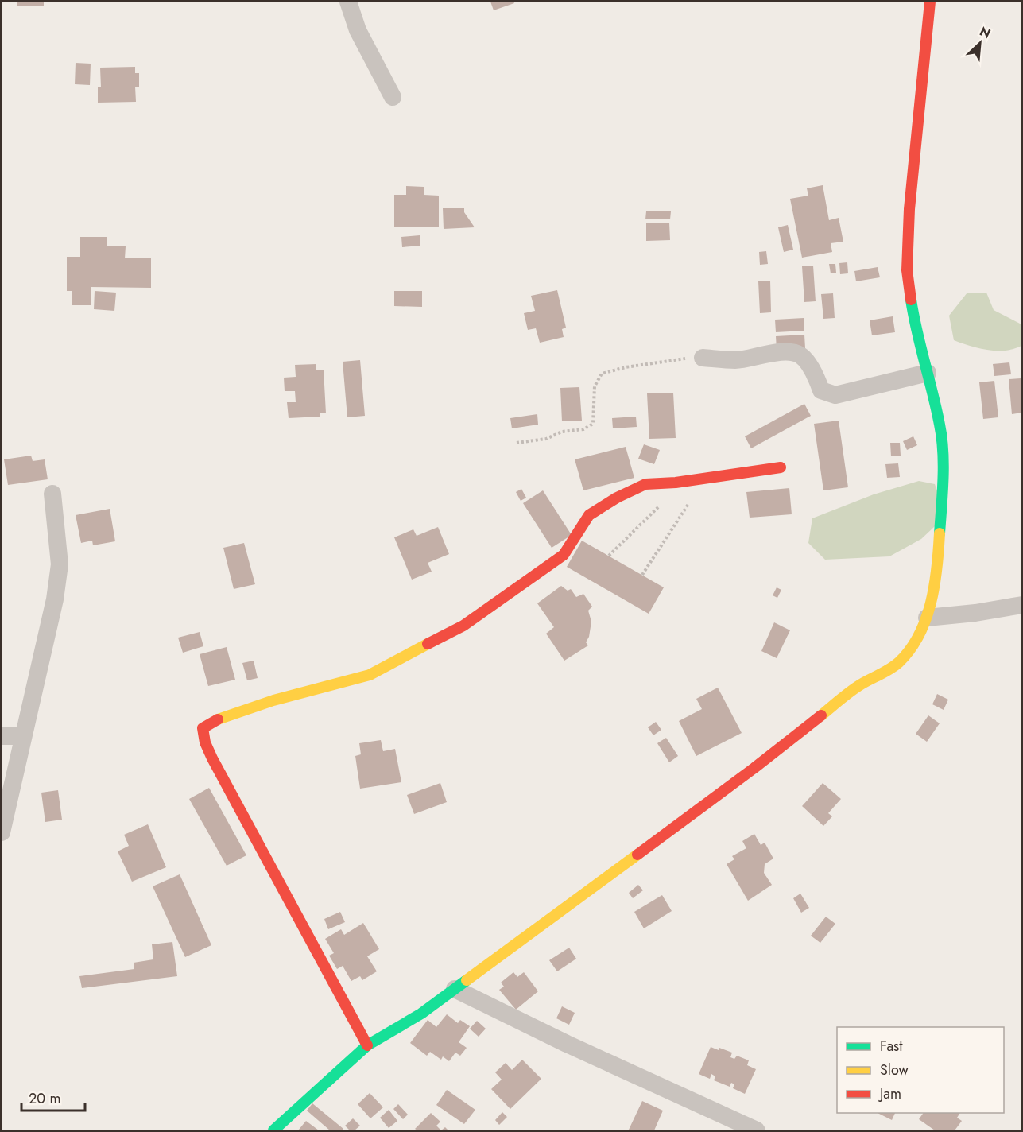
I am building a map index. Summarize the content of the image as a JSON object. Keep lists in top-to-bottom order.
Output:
{
  "legend": ["Fast", "Slow", "Jam"],
  "scale_bar": "20 m",
  "north": "top right"
}
